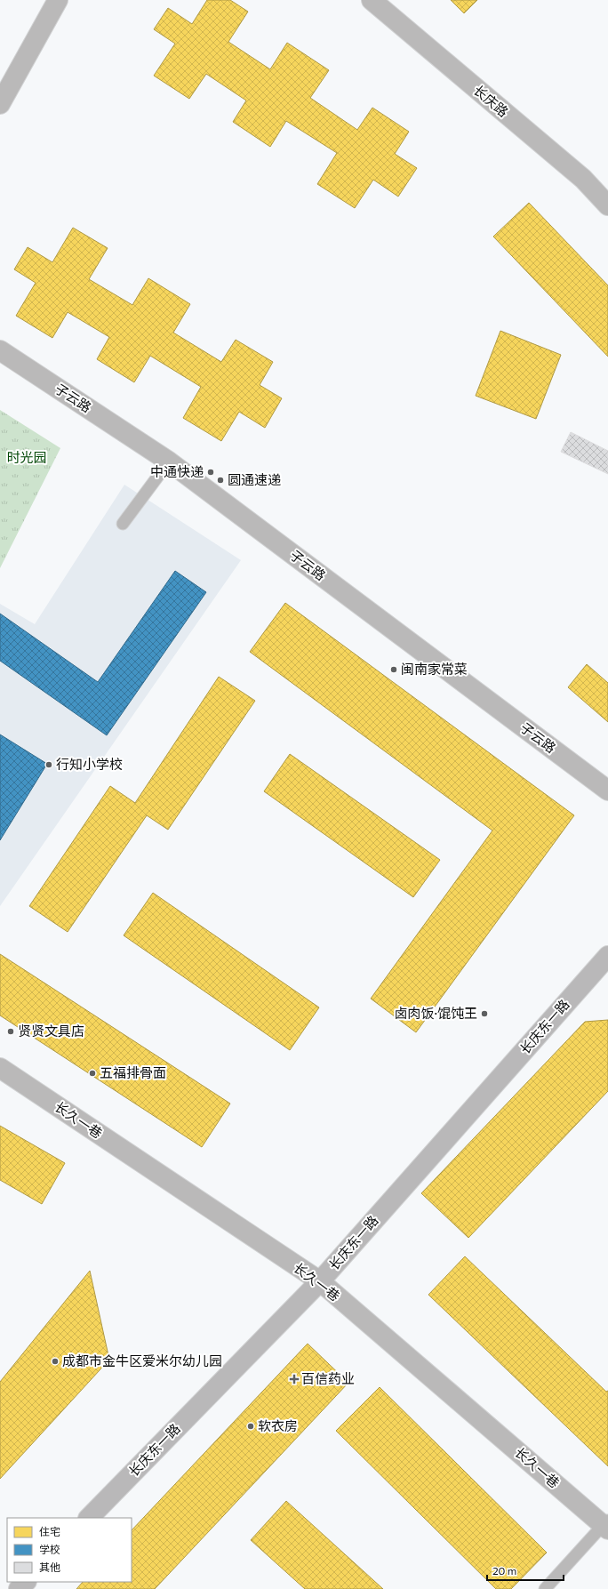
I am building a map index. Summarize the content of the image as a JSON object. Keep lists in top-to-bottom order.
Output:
{
  "streets": {
    "main road": ["长庆东一路"],
    "street": ["长庆路", "子云路", "长久一巷"]
  },
  "crossings": [
    ["长庆东一路", "长久一巷"]
  ],
  "parks": ["时光园"],
  "places": {
    "other": [
      "中通快递",
      "圆通速递",
      "闽南家常菜",
      "行知小学校",
      "卤肉饭·馄饨王",
      "贤贤文具店",
      "五福排骨面",
      "成都市金牛区爱米尔幼儿园",
      "软衣房"
    ],
    "health": ["百信药业"]
  },
  "legend": ["住宅", "学校", "其他"],
  "scale_bar": "20 m"
}
